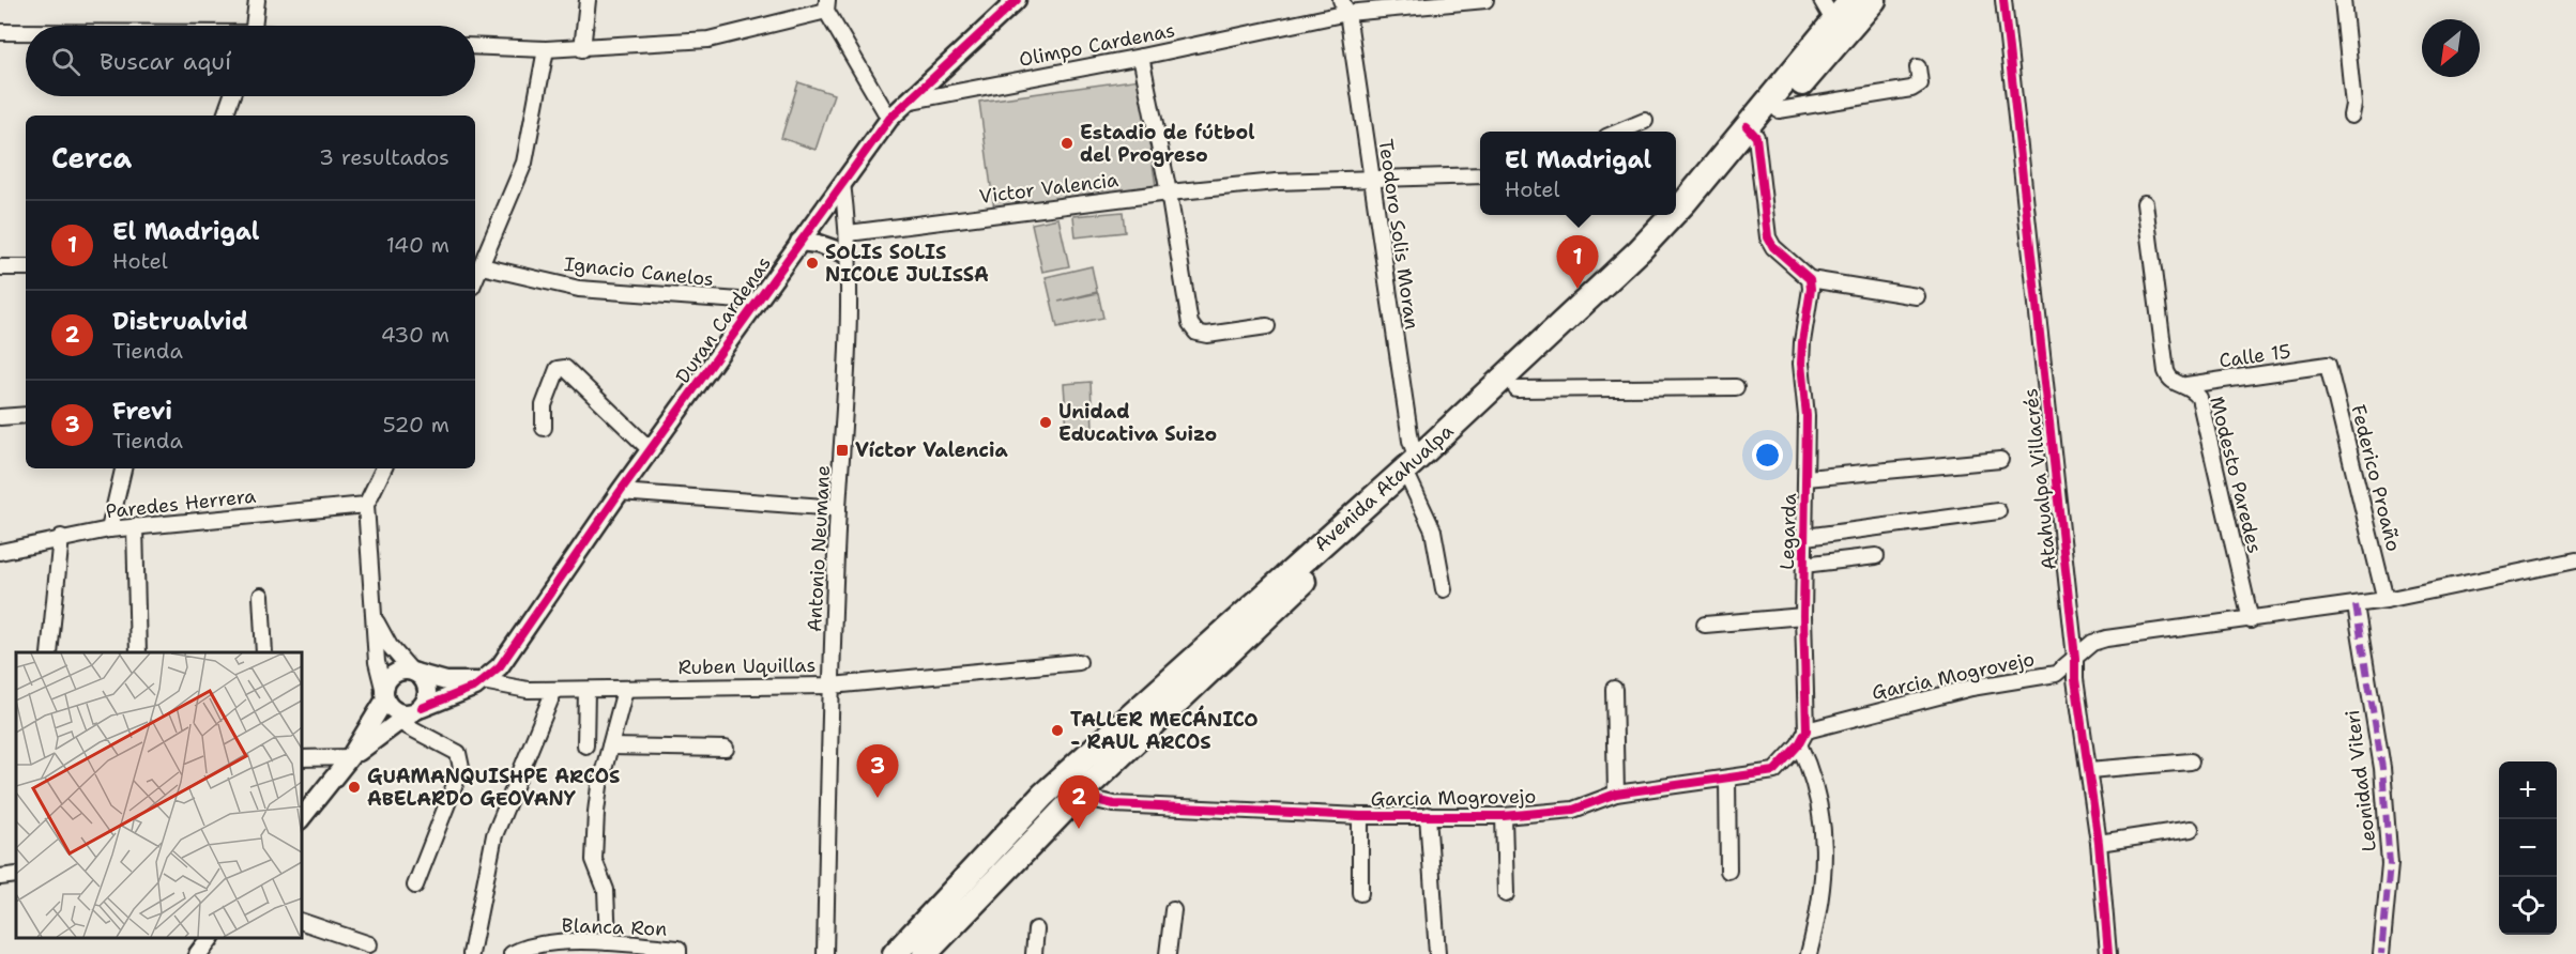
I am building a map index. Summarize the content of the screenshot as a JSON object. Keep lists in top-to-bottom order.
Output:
{
  "streets": {
    "highway": ["Avenida Atahualpa"],
    "street": [
      "Olimpo Cardenas",
      "Victor Valencia",
      "Teodoro Solis Moran",
      "Ignacio Canelos",
      "Duran Cardenas",
      "Calle 15",
      "Modesto Paredes",
      "Federico Proaño",
      "Atahualpa Villacrés",
      "Paredes Herrera",
      "Legarda",
      "Antonio Neumane",
      "Ruben Uquillas",
      "Garcia Mogrovejo",
      "Leonidad Viteri",
      "Blanca Ron"
    ]
  },
  "crossings": [
    ["Olimpo Cardenas", "Teodoro Solis Moran"],
    ["Olimpo Cardenas", "Duran Cardenas"],
    ["Victor Valencia", "Teodoro Solis Moran"],
    ["Victor Valencia", "Antonio Neumane"],
    ["Teodoro Solis Moran", "Avenida Atahualpa"],
    ["Ignacio Canelos", "Duran Cardenas"],
    ["Duran Cardenas", "Antonio Neumane"],
    ["Duran Cardenas", "Ruben Uquillas"],
    ["Calle 15", "Modesto Paredes"],
    ["Calle 15", "Federico Proaño"],
    ["Modesto Paredes", "Garcia Mogrovejo"],
    ["Federico Proaño", "Garcia Mogrovejo"],
    ["Atahualpa Villacrés", "Garcia Mogrovejo"],
    ["Avenida Atahualpa", "Garcia Mogrovejo"],
    ["Legarda", "Garcia Mogrovejo"],
    ["Antonio Neumane", "Ruben Uquillas"],
    ["Garcia Mogrovejo", "Leonidad Viteri"]
  ],
  "places": {
    "other": [
      "Estadio de fútbol del Progreso",
      "SOLIS SOLIS NICOLE JULISSA",
      "Unidad Educativa Suizo",
      "TALLER MECÁNICO - RAUL ARCOS",
      "GUAMANQUISHPE ARCOS ABELARDO GEOVANY"
    ],
    "transit": ["Víctor Valencia"]
  },
  "north": "bottom left",
  "page": {
    "search": "Buscar aquí",
    "heading": ["Cerca", "3 resultados"],
    "popup": ["El Madrigal", "Hotel"],
    "list": [
      {
        "mark": "1",
        "name": "El Madrigal",
        "note": "Hotel",
        "value": "140 m"
      },
      {
        "mark": "2",
        "name": "Distrualvid",
        "note": "Tienda",
        "value": "430 m"
      },
      {
        "mark": "3",
        "name": "Frevi",
        "note": "Tienda",
        "value": "520 m"
      }
    ],
    "pins": ["1", "3", "2"],
    "map_buttons": ["+", "−"]
  }
}
